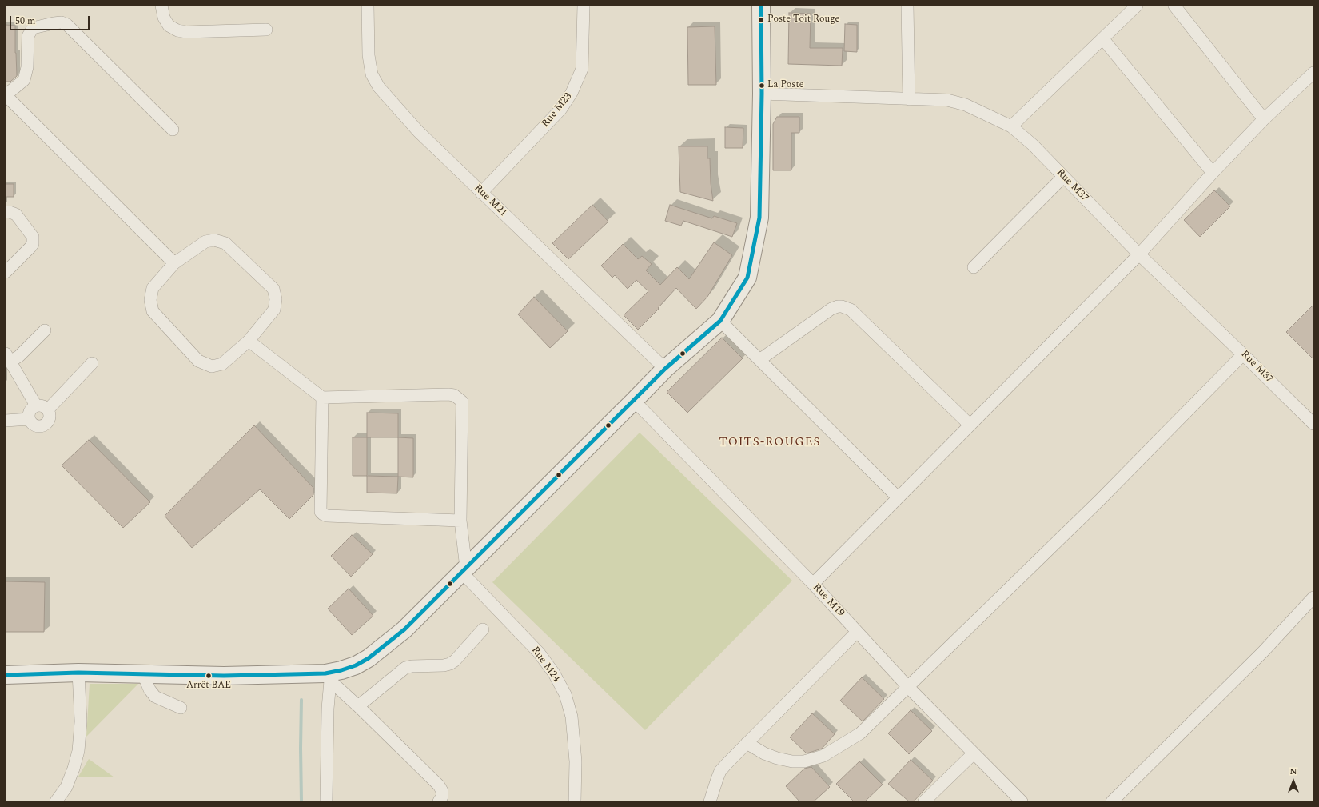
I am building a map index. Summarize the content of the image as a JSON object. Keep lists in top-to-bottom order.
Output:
{
  "streets": {
    "street": [
      "Rue M23",
      "Rue M37",
      "Rue M21",
      "Rue M19",
      "Rue M24"
    ]
  },
  "crossings": [
    ["Rue M23", "Rue M21"]
  ],
  "districts": ["TOITS-ROUGES"],
  "places": ["Poste Toit Rouge", "La Poste", "Arrêt BAE"],
  "scale_bar": "50 m",
  "north": "top"
}
